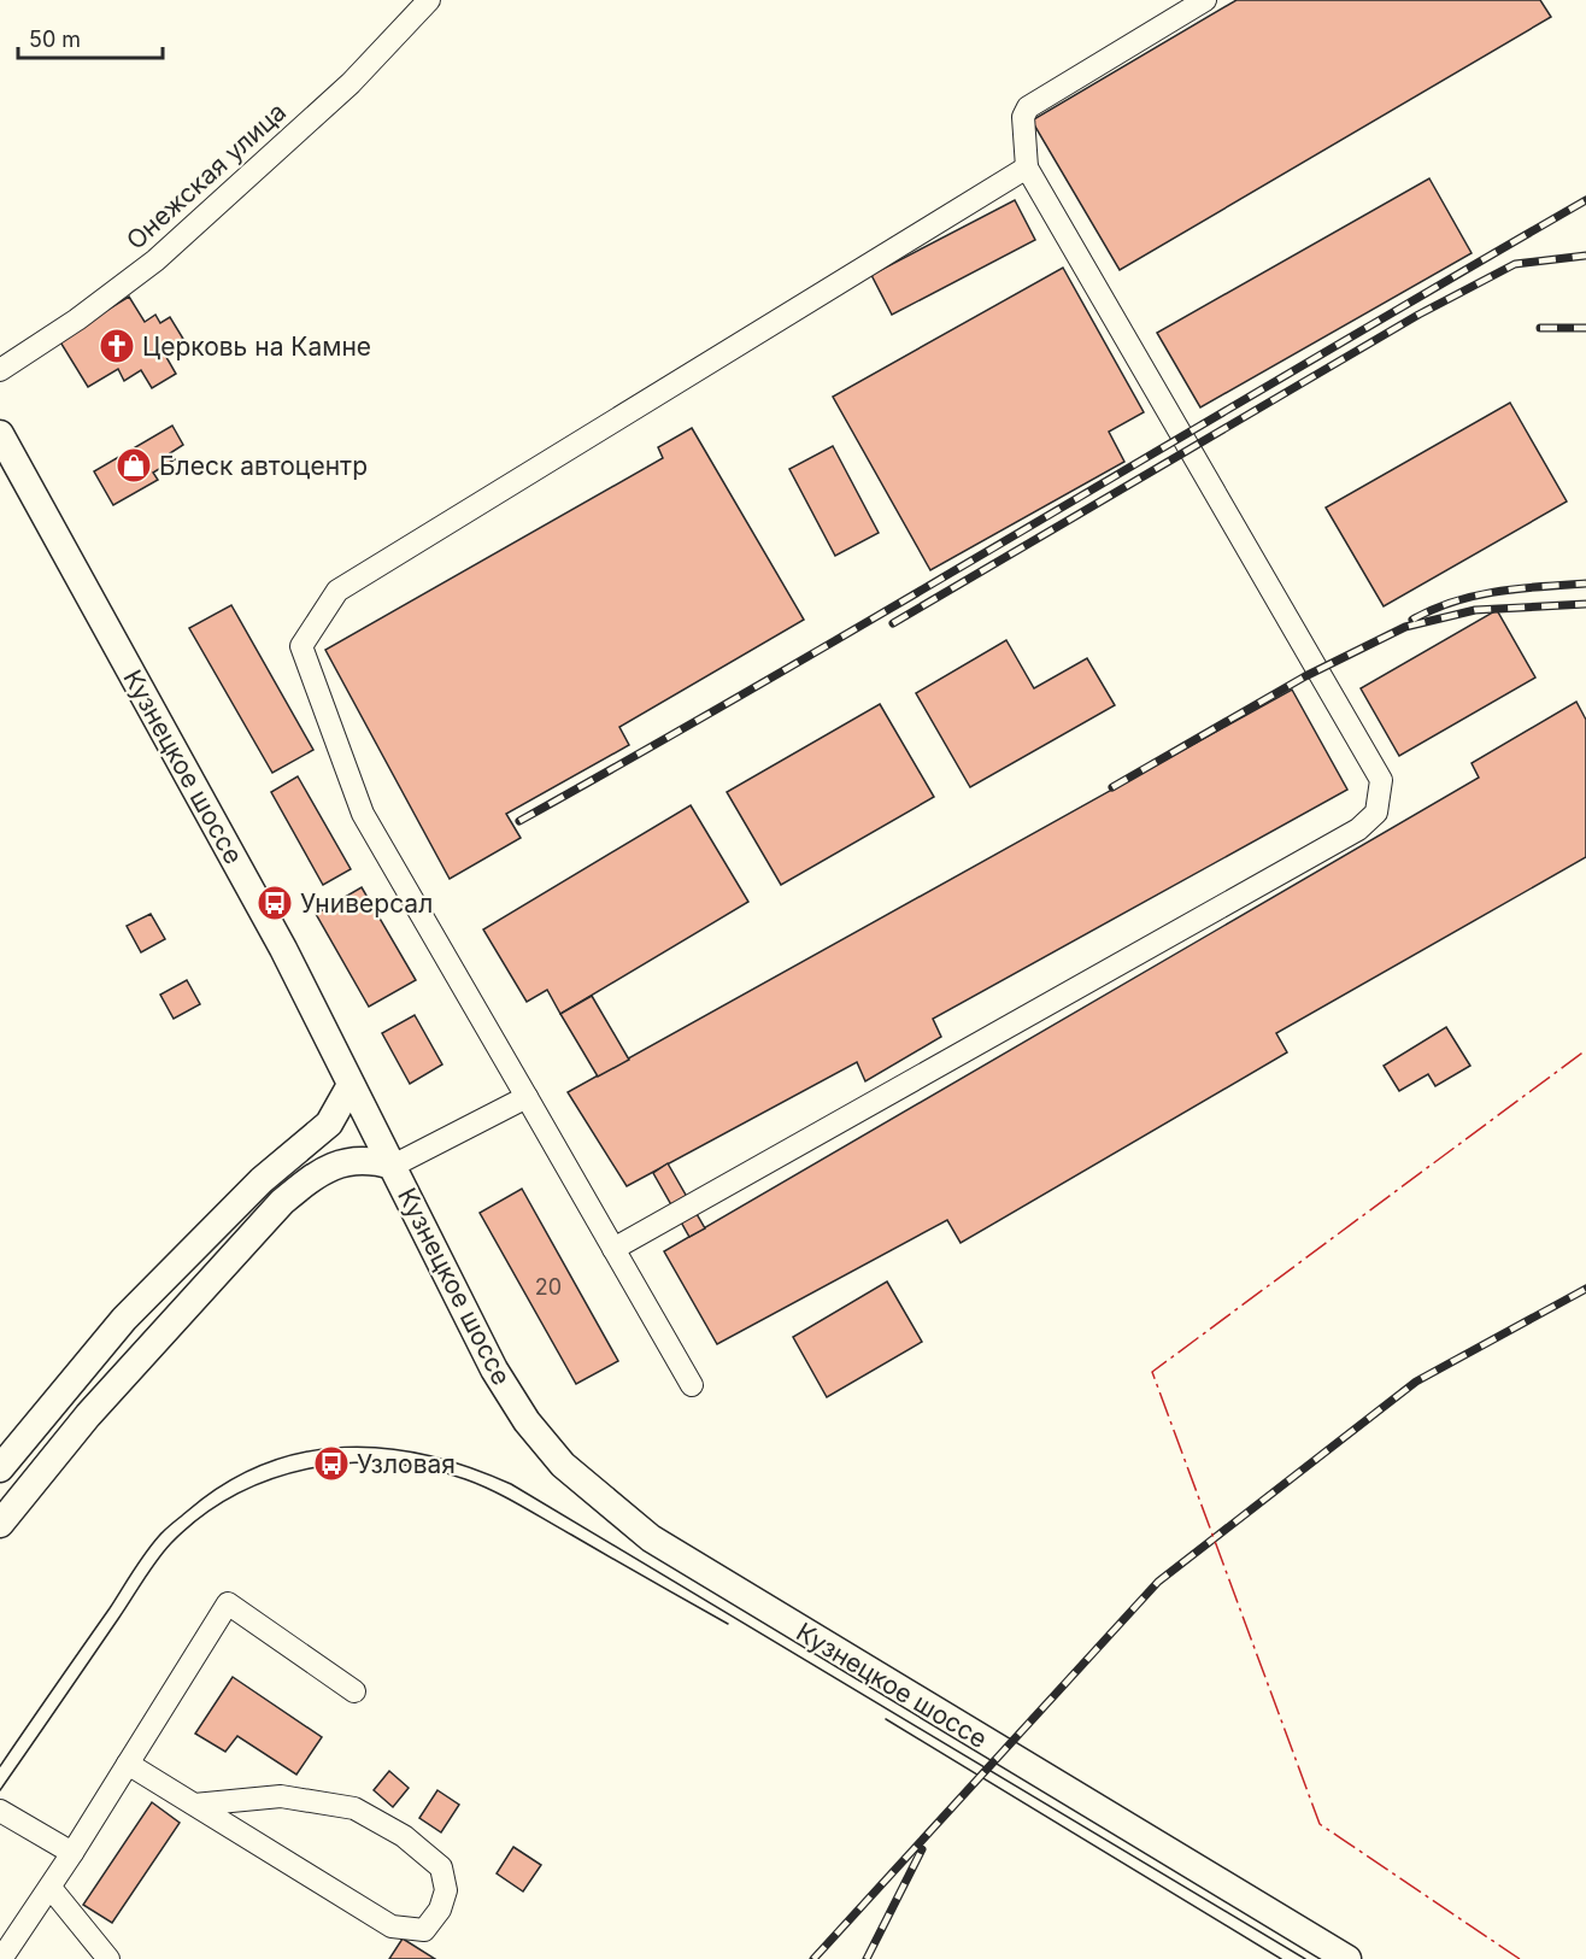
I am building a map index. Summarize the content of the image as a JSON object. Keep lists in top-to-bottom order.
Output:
{
  "streets": {
    "main road": ["Кузнецкое шоссе"],
    "street": ["Онежская улица"]
  },
  "places": {
    "church": ["Церковь на Камне"],
    "shop": ["Блеск автоцентр"],
    "bus stop": ["Универсал", "Узловая"]
  },
  "house_numbers": ["20"],
  "scale_bar": "50 m"
}
